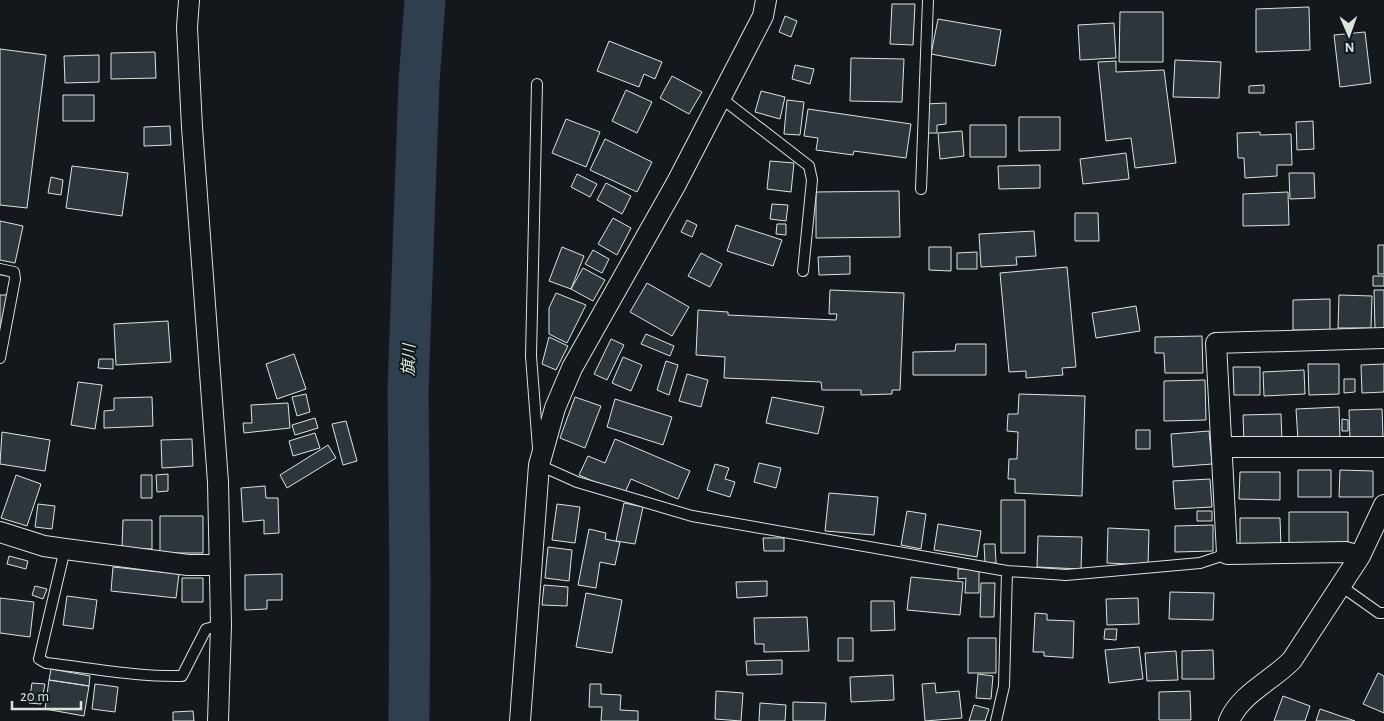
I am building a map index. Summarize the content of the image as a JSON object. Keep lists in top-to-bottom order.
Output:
{
  "water": ["旗川"],
  "scale_bar": "20 m",
  "north": "bottom"
}
